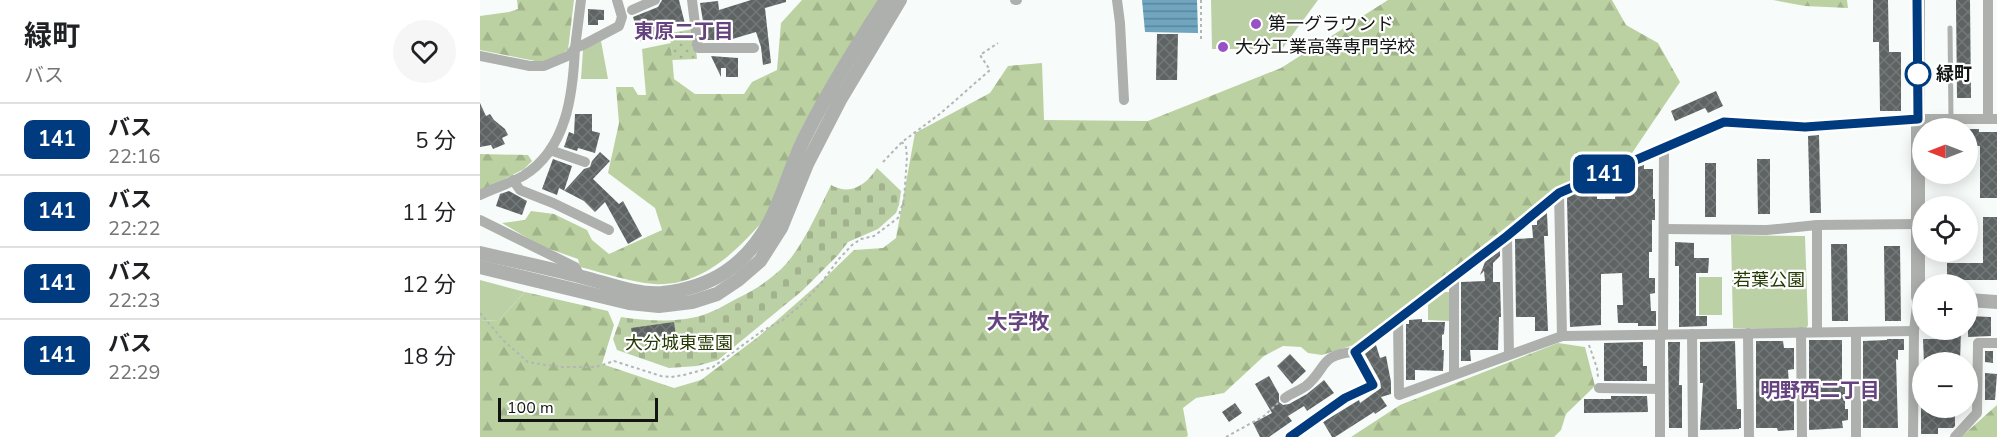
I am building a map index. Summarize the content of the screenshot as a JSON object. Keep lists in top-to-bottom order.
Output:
{
  "districts": ["東原二丁目", "大字牧", "明野西二丁目"],
  "parks": ["若葉公園", "大分城東霊園"],
  "places": ["第一グラウンド", "大分工業高等専門学校", "緑町"],
  "lines": ["bus line 141"],
  "scale_bar": "100 m",
  "north": "left",
  "page": {
    "heading": ["緑町", "バス"],
    "on_map": "141",
    "list": [
      {
        "mark": "141",
        "name": "バス",
        "note": "22:16",
        "value": "5 分"
      },
      {
        "mark": "141",
        "name": "バス",
        "note": "22:22",
        "value": "11 分"
      },
      {
        "mark": "141",
        "name": "バス",
        "note": "22:23",
        "value": "12 分"
      },
      {
        "mark": "141",
        "name": "バス",
        "note": "22:29",
        "value": "18 分"
      }
    ],
    "map_buttons": ["+", "−"],
    "scale": "100 m"
  }
}
